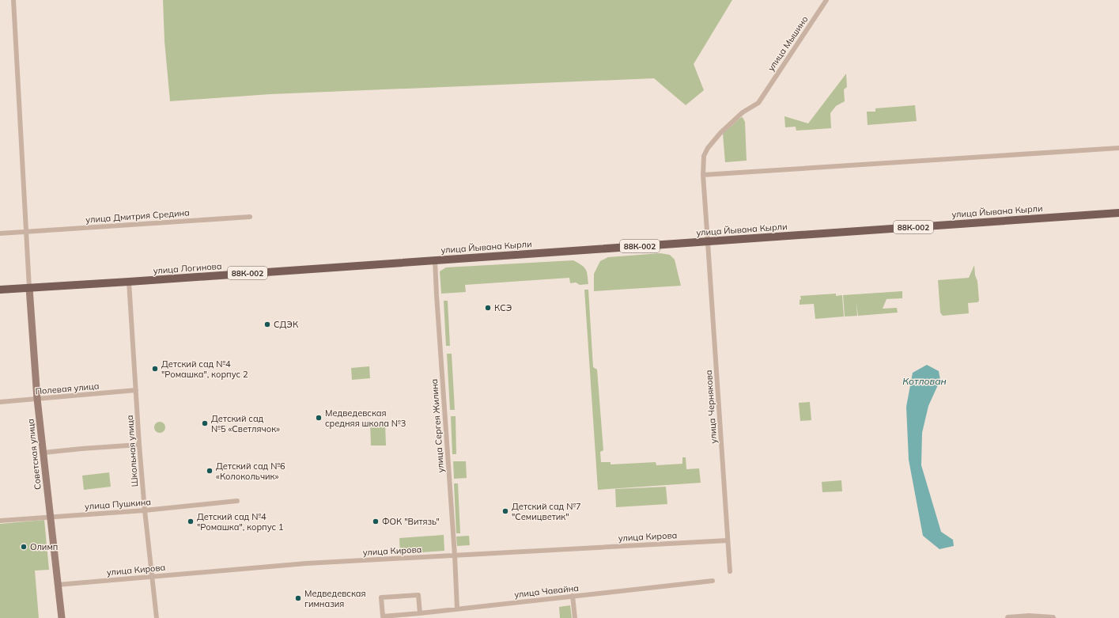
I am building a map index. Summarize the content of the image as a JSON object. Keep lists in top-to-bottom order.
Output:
{
  "streets": {
    "main road": [
      "улица Йывана Кырли",
      "88К-002",
      "улица Логинова",
      "Советская улица"
    ],
    "street": [
      "улица Мышино",
      "улица Дмитрия Средина",
      "Полевая улица",
      "улица Чернякова",
      "улица Сергея Жилина",
      "Школьная улица",
      "улица Пушкина",
      "улица Кирова",
      "улица Чавайна"
    ]
  },
  "crossings": [
    ["улица Мышино", "улица Чернякова"],
    ["улица Йывана Кырли", "улица Логинова"],
    ["улица Йывана Кырли", "улица Чернякова"],
    ["улица Йывана Кырли", "улица Сергея Жилина"],
    ["88К-002", "улица Логинова"],
    ["88К-002", "Советская улица"],
    ["улица Логинова", "Школьная улица"],
    ["улица Логинова", "Советская улица"],
    ["Полевая улица", "Школьная улица"],
    ["Полевая улица", "Советская улица"],
    ["улица Чернякова", "улица Кирова"],
    ["улица Сергея Жилина", "улица Кирова"],
    ["улица Сергея Жилина", "улица Чавайна"],
    ["Школьная улица", "улица Пушкина"],
    ["Школьная улица", "улица Кирова"],
    ["Советская улица", "улица Пушкина"],
    ["Советская улица", "улица Кирова"]
  ],
  "water": ["Котлован"],
  "places": [
    "КСЭ",
    "СДЭК",
    "Детский сад №4 \"Ромашка\", корпус 2",
    "Медведевская средняя школа №3",
    "Детский сад №5 «Светлячок»",
    "Детский сад №6 «Колокольчик»",
    "Детский сад №7 \"Семицветик\"",
    "Детский сад №4 \"Ромашка\", корпус 1",
    "ФОК \"Витязь\"",
    "Олимп",
    "Медведевская гимназия"
  ]
}
